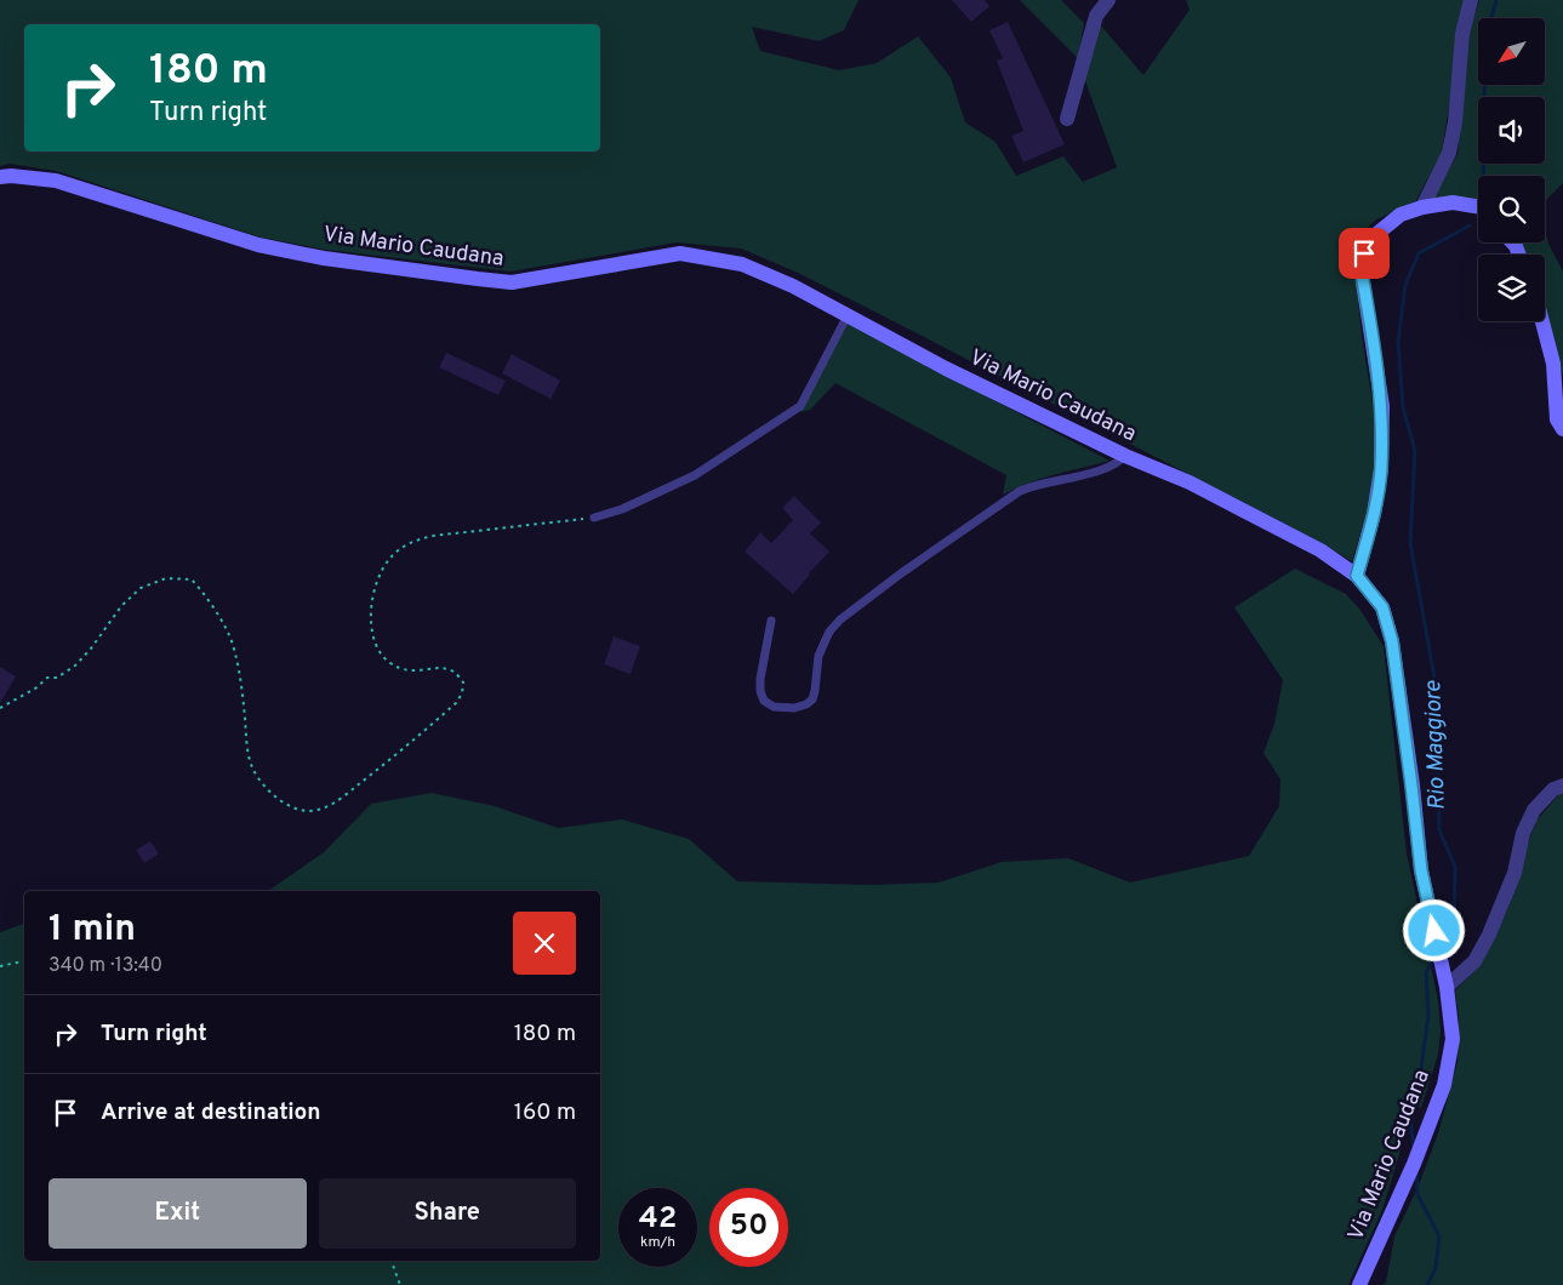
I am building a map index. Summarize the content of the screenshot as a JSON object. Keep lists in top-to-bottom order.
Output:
{
  "streets": {
    "main road": ["Via Mario Caudana"]
  },
  "water": ["Rio Maggiore"],
  "north": "bottom left",
  "page": {
    "turn": ["180 m", "Turn right"],
    "heading": ["1 min", "340 m · 13:40"],
    "list": [
      {
        "name": "Turn right",
        "value": "180 m"
      },
      {
        "name": "Arrive at destination",
        "value": "160 m"
      }
    ],
    "buttons": ["Exit", "Share"],
    "speed": "42 km/h",
    "limit": "50"
  }
}
